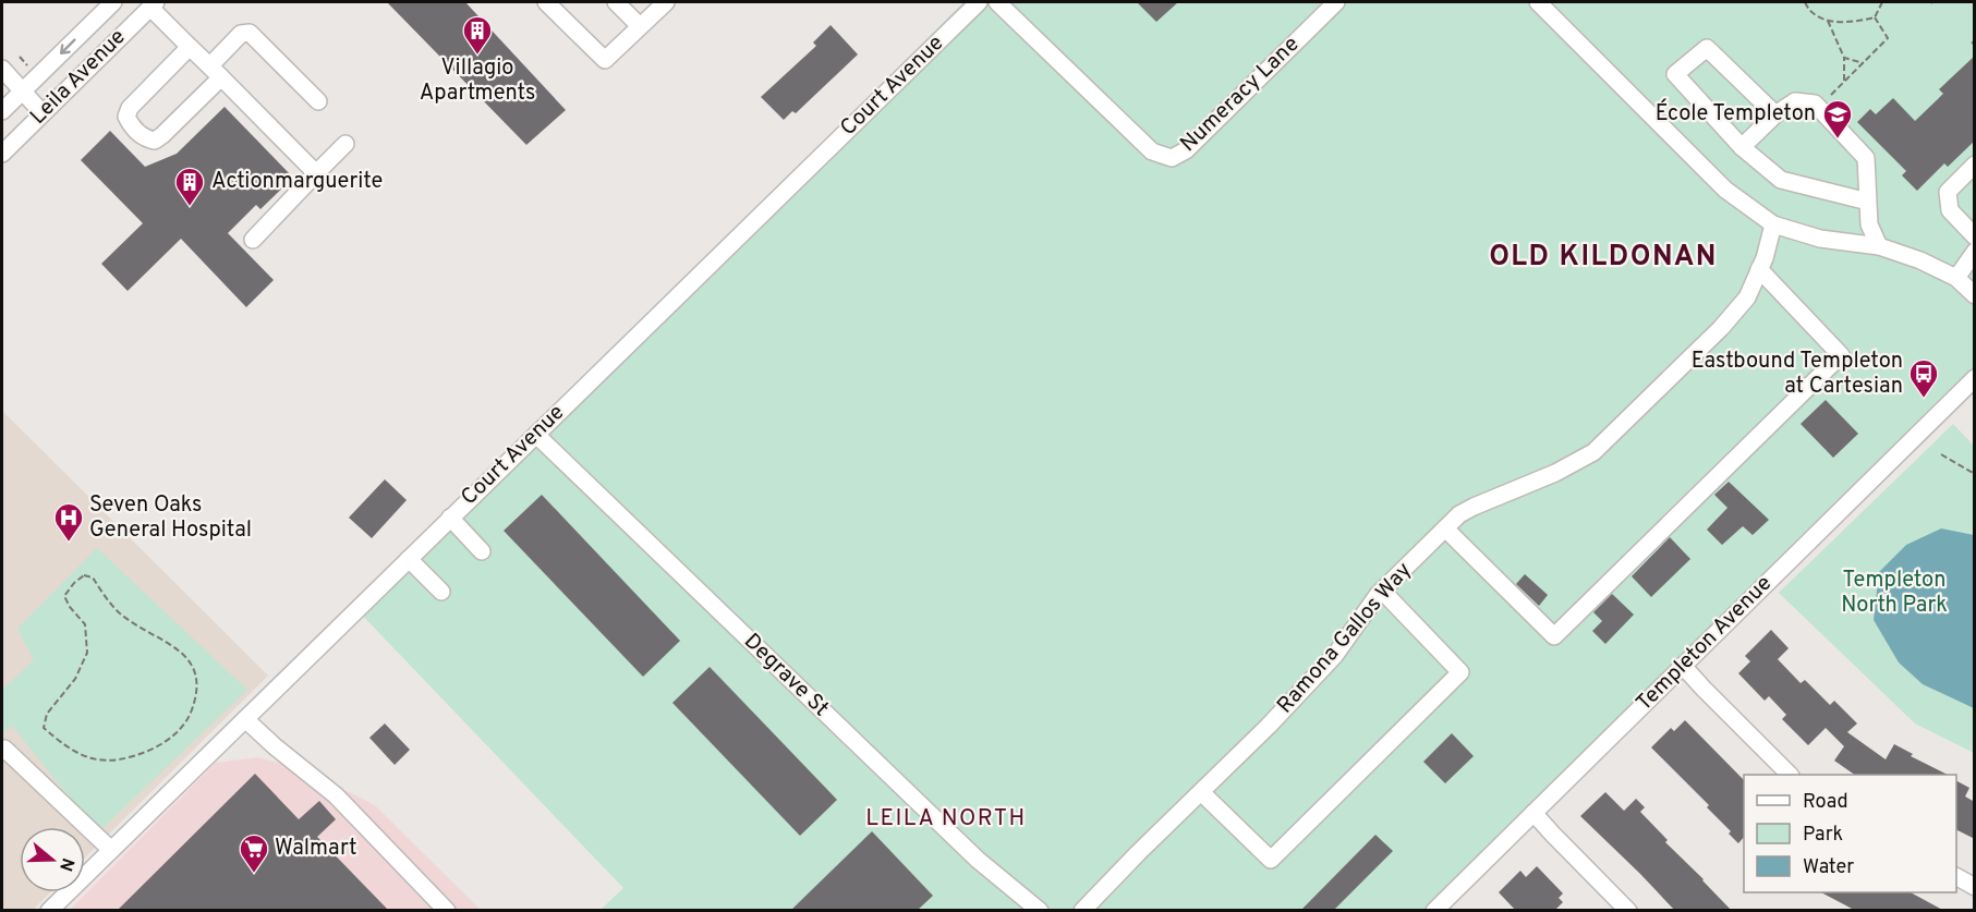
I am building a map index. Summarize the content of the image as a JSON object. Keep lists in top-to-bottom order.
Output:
{
  "streets": {
    "street": [
      "Leila Avenue",
      "Court Avenue",
      "Numeracy Lane",
      "Ramona Gallos Way",
      "Templeton Avenue",
      "Degrave St"
    ]
  },
  "crossings": [
    ["Court Avenue", "Degrave St"]
  ],
  "districts": ["OLD KILDONAN", "LEILA NORTH"],
  "parks": ["Templeton North Park"],
  "places": {
    "building": ["Villagio Apartments", "Actionmarguerite"],
    "school or university": ["École Templeton"],
    "bus stop": ["Eastbound Templeton at Cartesian"],
    "hospital": ["Seven Oaks General Hospital"],
    "supermarket": ["Walmart"]
  },
  "legend": ["Road", "Park", "Water"],
  "north": "right"
}
